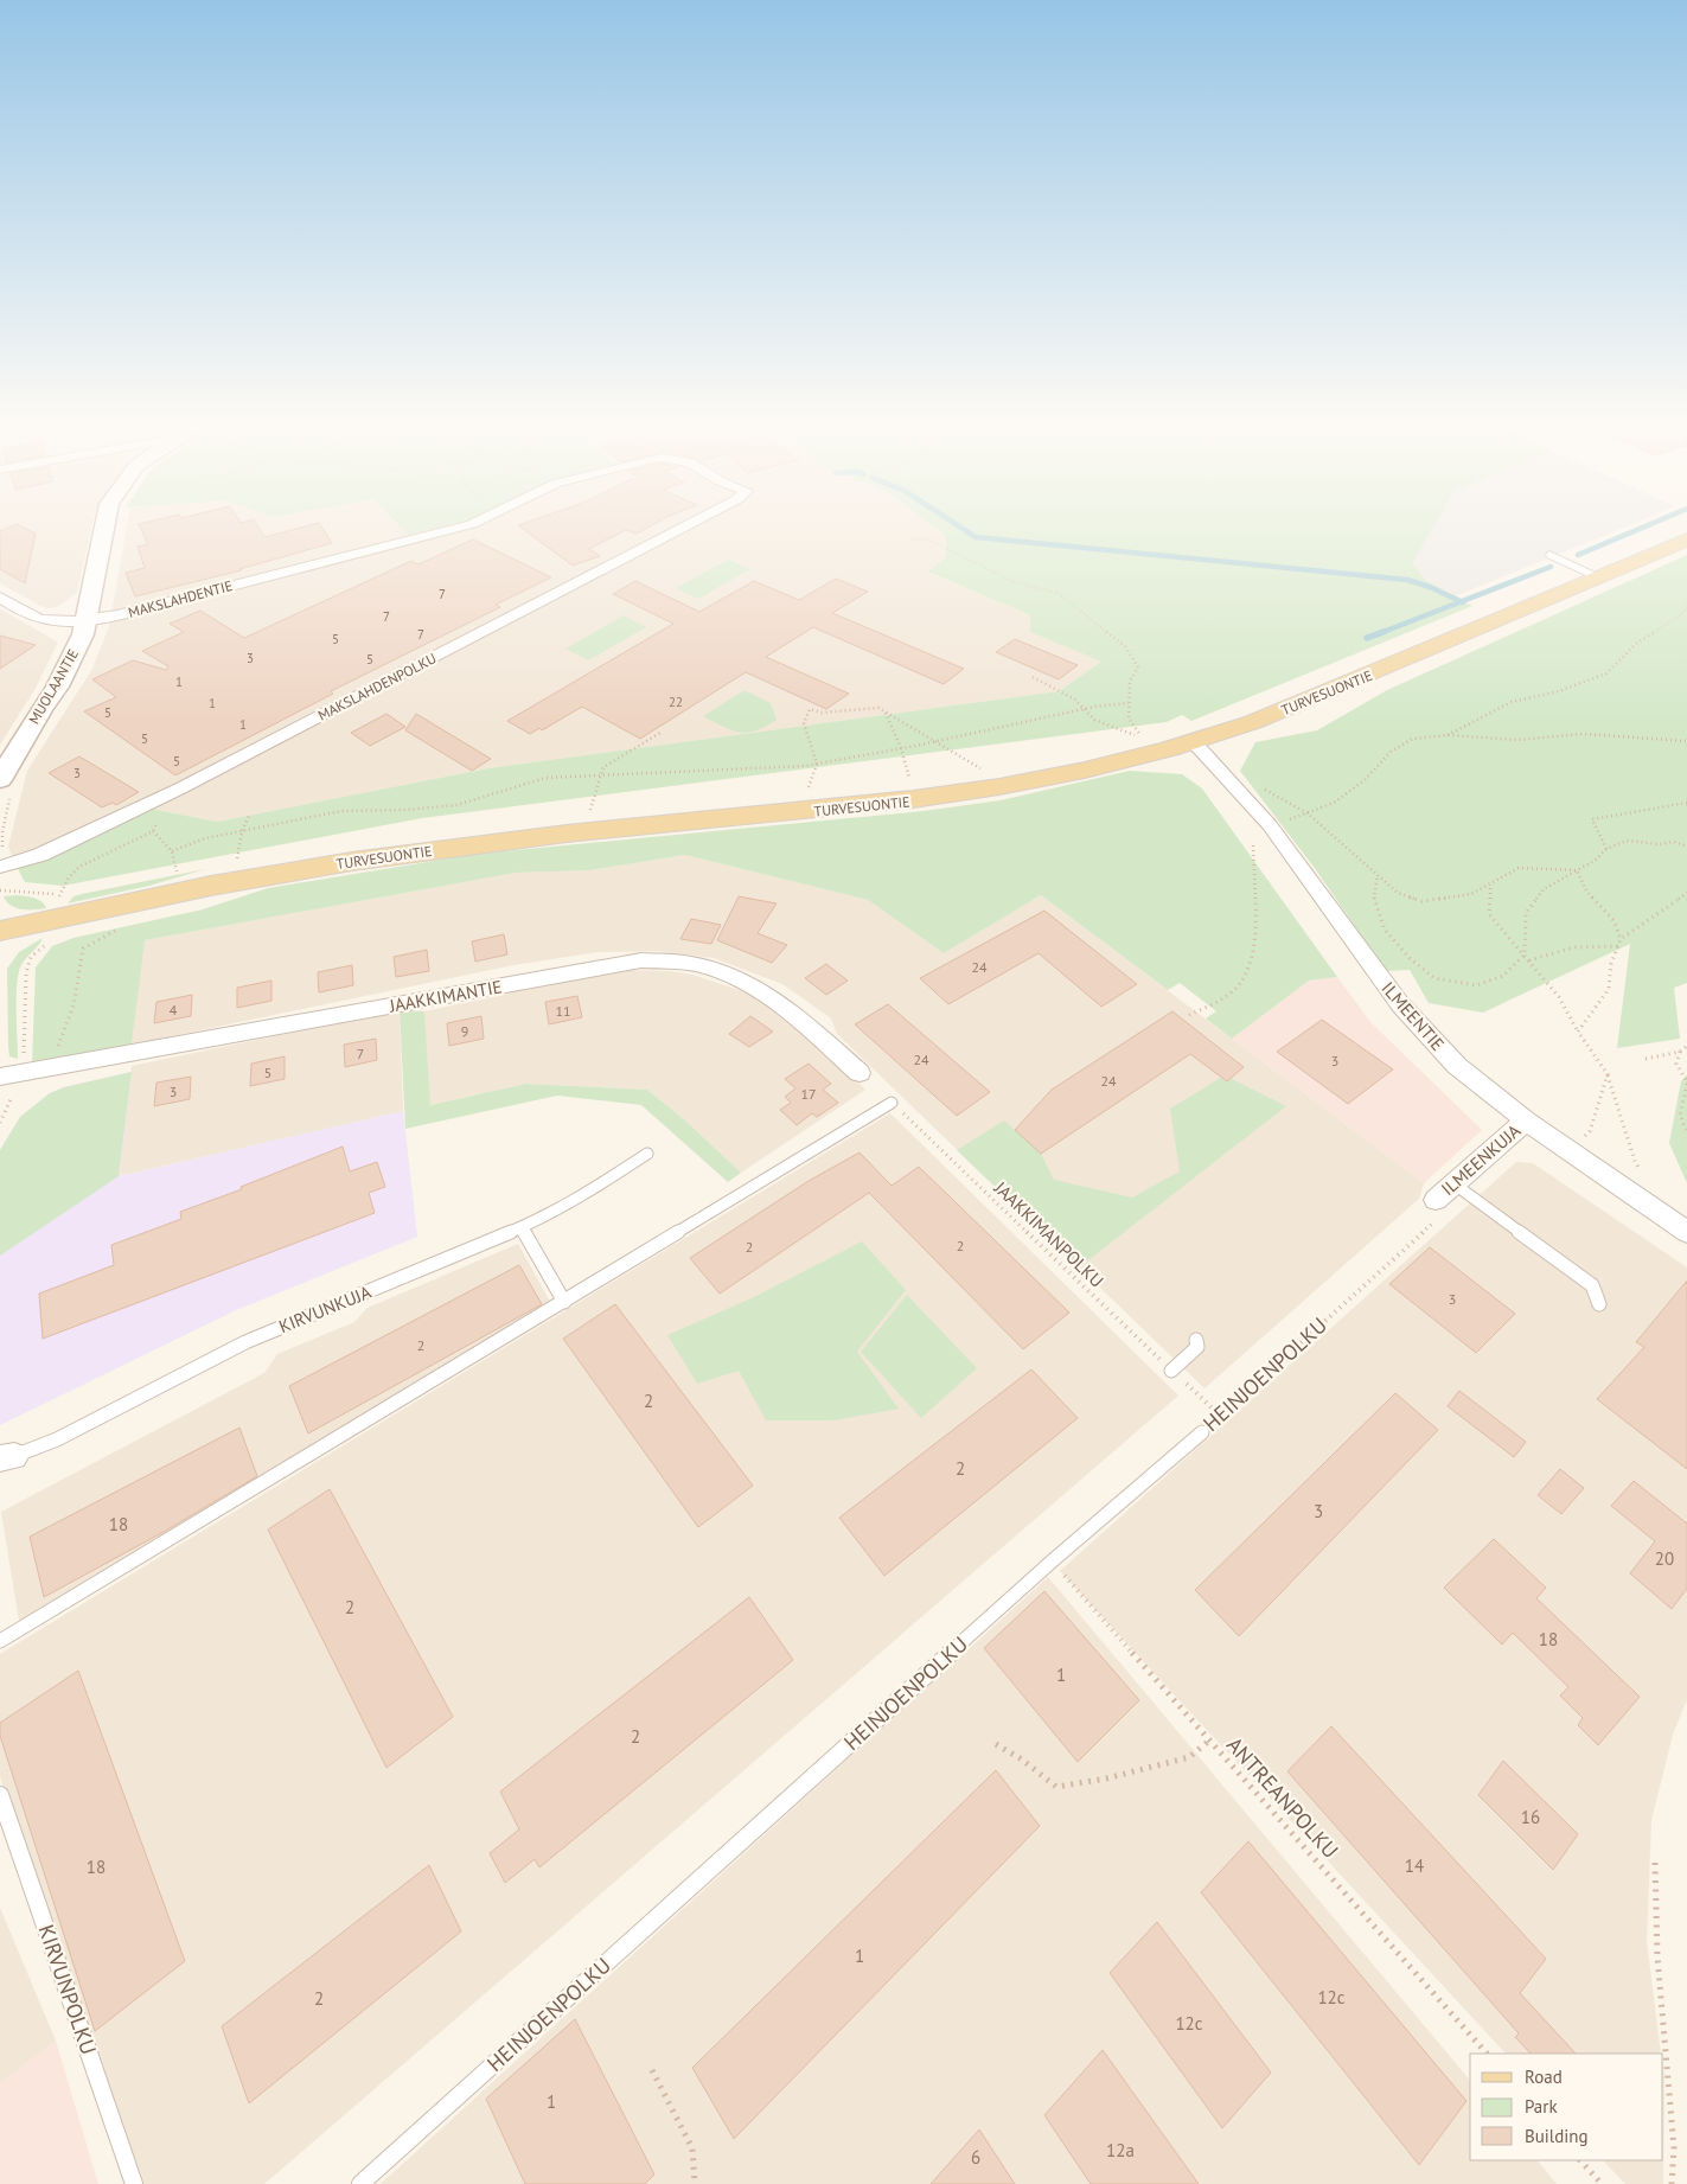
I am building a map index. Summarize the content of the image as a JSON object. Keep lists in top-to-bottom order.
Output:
{
  "streets": {
    "main road": ["TURVESUONTIE"],
    "street": [
      "MAKSLAHDENTIE",
      "MUOLAANTIE",
      "MAKSLAHDENPOLKU",
      "JAAKKIMANTIE",
      "ILMEENTIE",
      "ILMEENKUJA"
    ],
    "lane": ["KIRVUNKUJA", "HEINJOENPOLKU", "KIRVUNPOLKU"],
    "path": ["JAAKKIMANPOLKU", "ANTREANPOLKU"]
  },
  "crossings": [
    ["MAKSLAHDENTIE", "MUOLAANTIE"],
    ["TURVESUONTIE", "ILMEENTIE"],
    ["ILMEENTIE", "ILMEENKUJA"],
    ["ILMEENKUJA", "HEINJOENPOLKU"],
    ["JAAKKIMANPOLKU", "HEINJOENPOLKU"],
    ["HEINJOENPOLKU", "ANTREANPOLKU"]
  ],
  "house_numbers": [
    "7",
    "7",
    "7",
    "5",
    "3",
    "5",
    "1",
    "22",
    "1",
    "5",
    "1",
    "5",
    "5",
    "3",
    "24",
    "4",
    "11",
    "9",
    "7",
    "24",
    "3",
    "5",
    "24",
    "3",
    "17",
    "2",
    "2",
    "3",
    "2",
    "2",
    "2",
    "3",
    "18",
    "20",
    "2",
    "18",
    "1",
    "2",
    "16",
    "14",
    "18",
    "1",
    "12c",
    "2",
    "12c",
    "1",
    "12a",
    "6"
  ],
  "legend": ["Road", "Park", "Building"]
}
